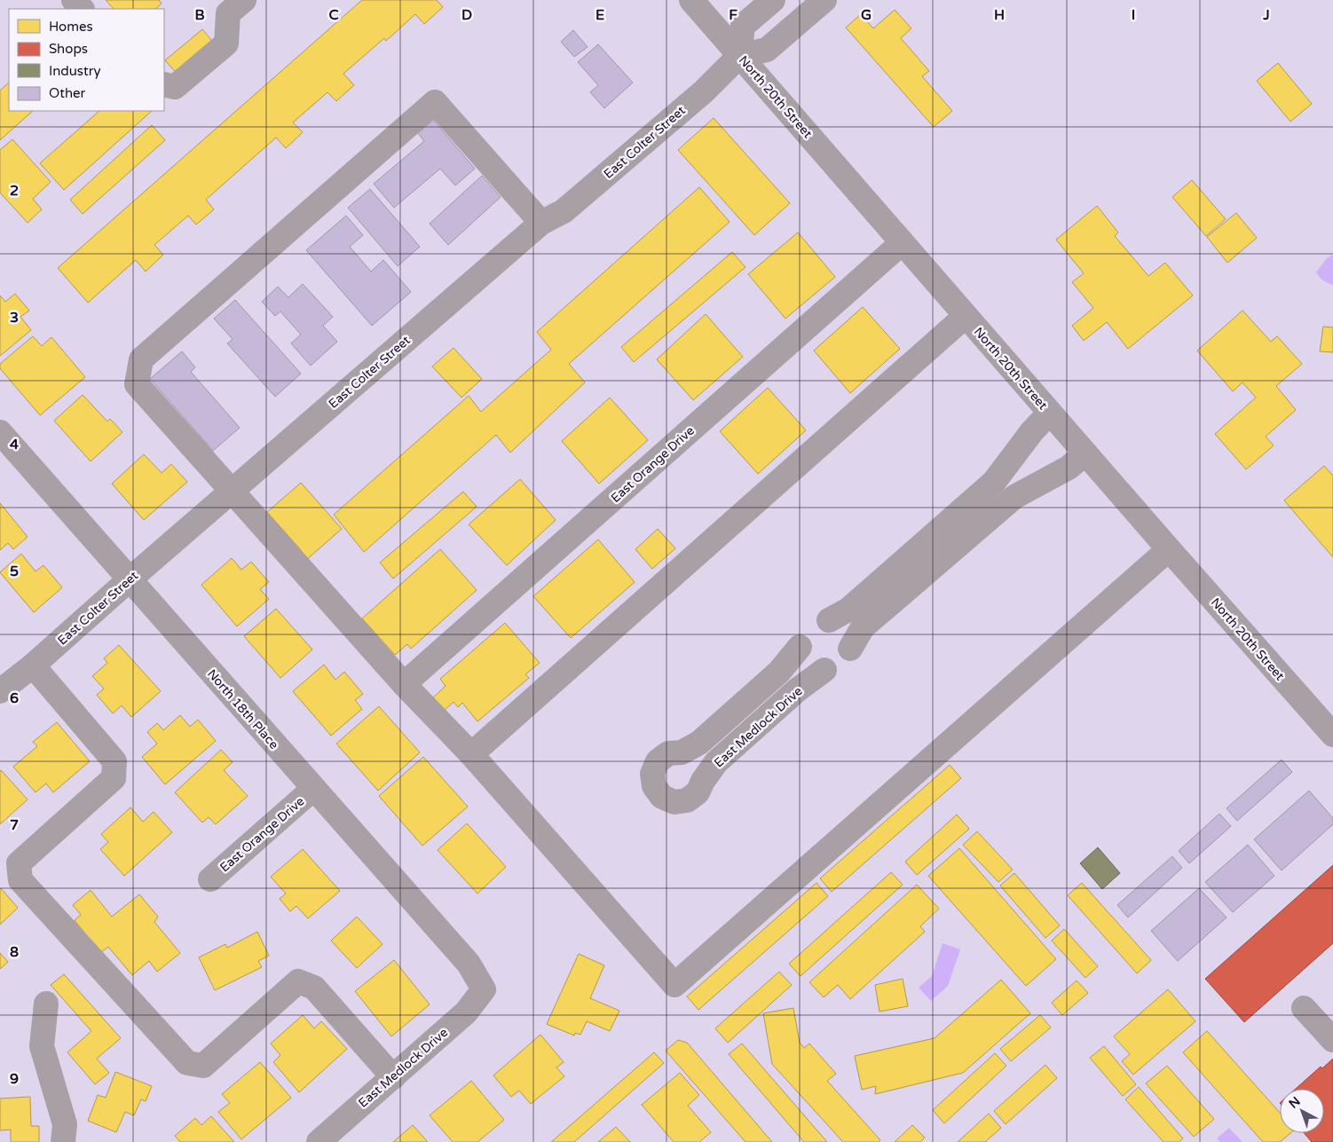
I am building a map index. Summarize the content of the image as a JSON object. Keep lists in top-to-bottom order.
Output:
{
  "streets": {
    "street": [
      "North 20th Street",
      "East Colter Street",
      "East Orange Drive",
      "North 18th Place",
      "East Medlock Drive"
    ]
  },
  "crossings": [
    ["North 20th Street", "East Colter Street"],
    ["North 20th Street", "East Orange Drive"],
    ["North 20th Street", "East Medlock Drive"],
    ["East Colter Street", "North 18th Place"],
    ["East Orange Drive", "North 18th Place"],
    ["North 18th Place", "East Medlock Drive"]
  ],
  "legend": [
    "Homes",
    "Shops",
    "Industry",
    "Other"
  ],
  "north": "top left",
  "grid": {
    "columns": [
      "B",
      "C",
      "D",
      "E",
      "F",
      "G",
      "H",
      "I",
      "J"
    ],
    "rows": [
      "2",
      "3",
      "4",
      "5",
      "6",
      "7",
      "8",
      "9"
    ]
  }
}
